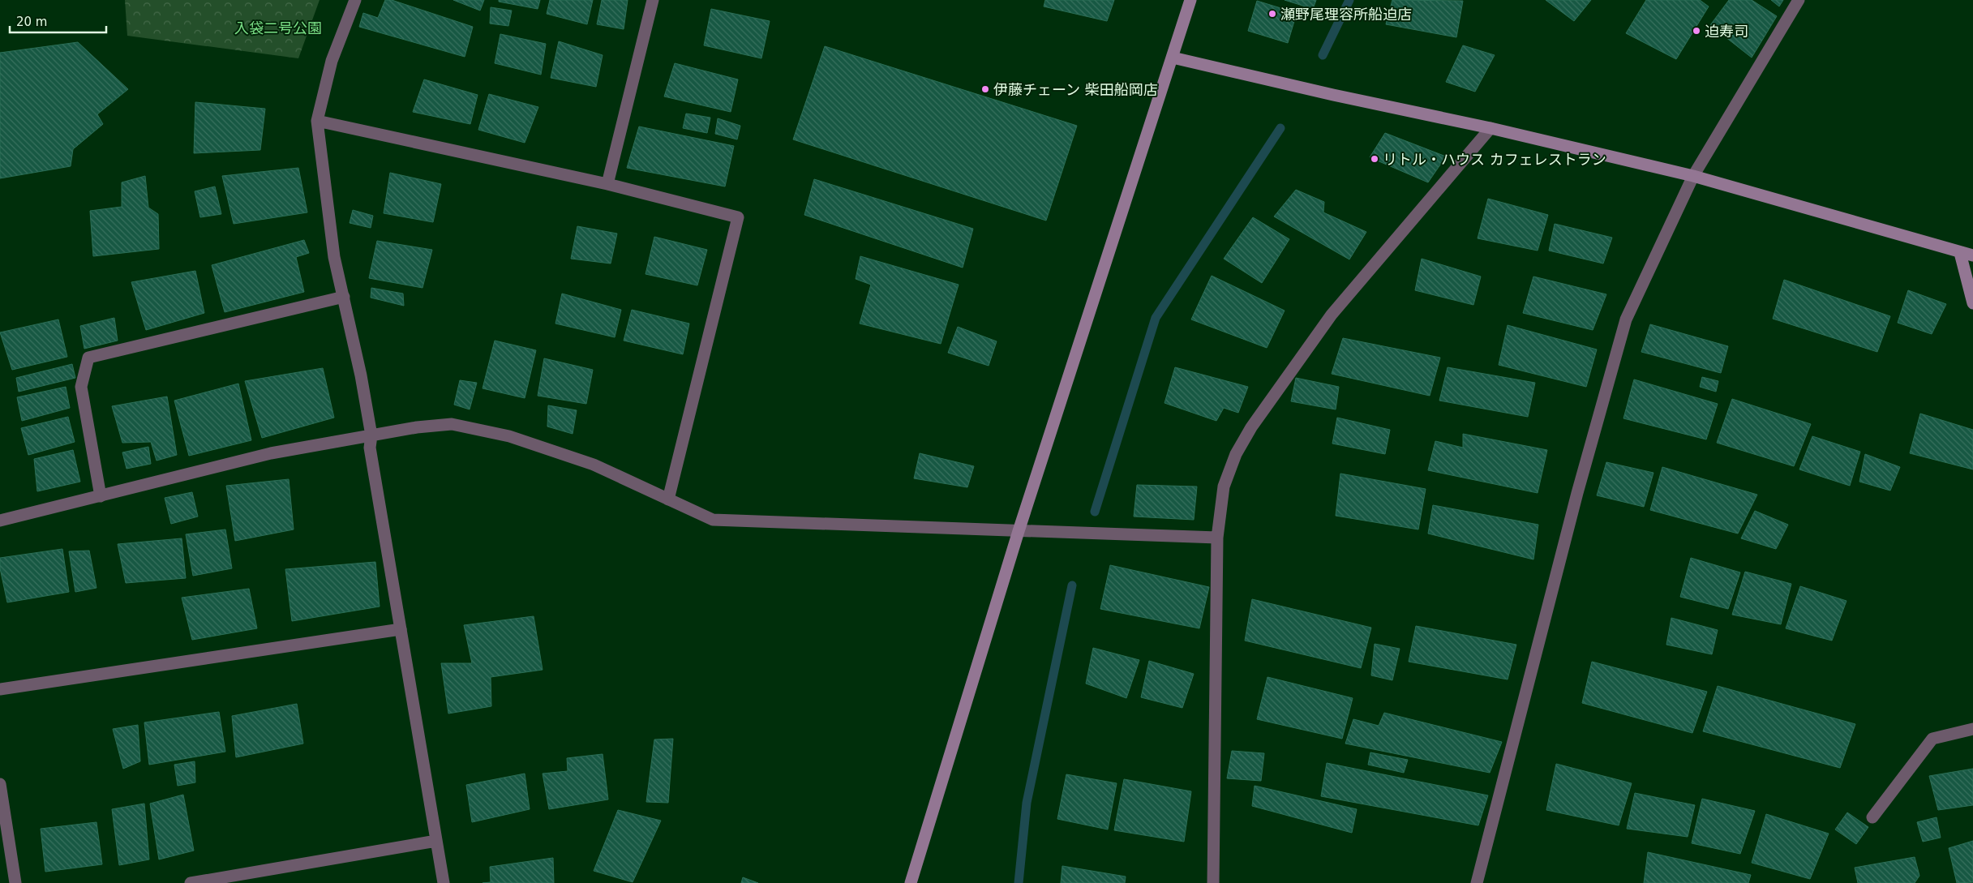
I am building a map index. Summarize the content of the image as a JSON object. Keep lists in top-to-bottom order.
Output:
{
  "parks": ["入袋二号公園"],
  "places": [
    "瀬野尾理容所船迫店",
    "迫寿司",
    "伊藤チェーン 柴田船岡店",
    "リトル・ハウス カフェレストラン"
  ],
  "scale_bar": "20 m"
}
